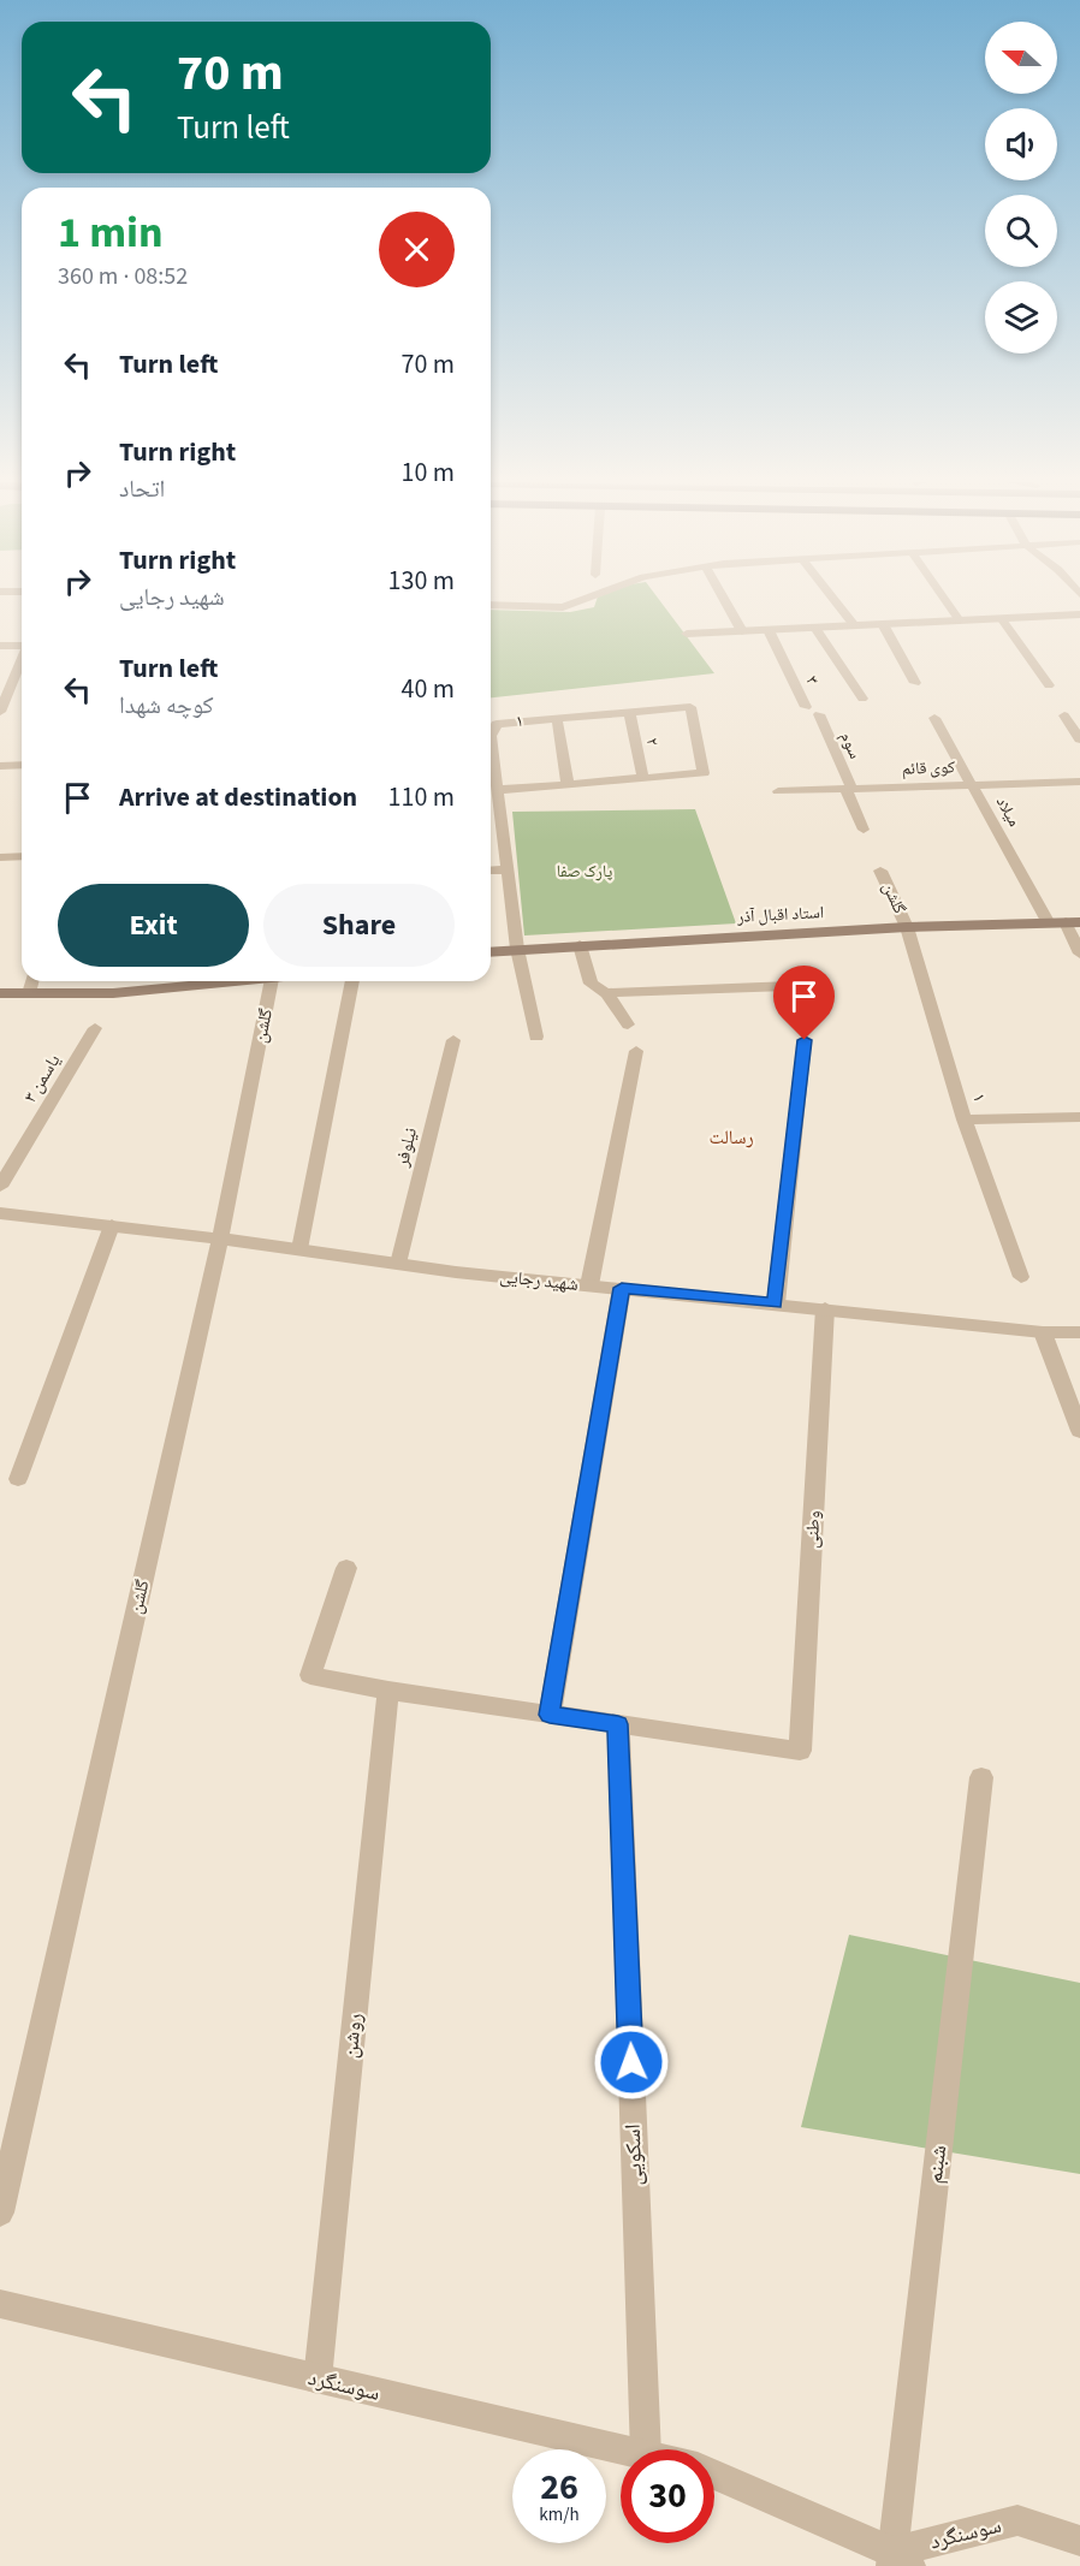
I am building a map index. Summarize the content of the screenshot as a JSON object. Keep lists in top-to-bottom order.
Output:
{
  "streets": {
    "main road": ["استاد اقبال آذر"],
    "street": [
      "۳",
      "۱",
      "۲",
      "سوم",
      "کوی قائم",
      "میلاد",
      "گلشن",
      "یاسمن ۳",
      "نیلوفر",
      "شهید رجایی",
      "وطنی",
      "روشن",
      "اسکویی",
      "شبنم",
      "سوسنگرد"
    ]
  },
  "crossings": [
    ["۱", "۲"],
    ["۱", "گلشن"],
    ["۱", "استاد اقبال آذر"],
    ["سوم", "کوی قائم"],
    ["کوی قائم", "میلاد"],
    ["میلاد", "استاد اقبال آذر"],
    ["گلشن", "استاد اقبال آذر"],
    ["گلشن", "شهید رجایی"],
    ["نیلوفر", "شهید رجایی"],
    ["شهید رجایی", "وطنی"],
    ["وطنی", "اسکویی"],
    ["روشن", "سوسنگرد"],
    ["شبنم", "سوسنگرد"]
  ],
  "districts": ["رسالت"],
  "parks": ["پارک صفا"],
  "north": "left",
  "page": {
    "turn": ["70 m", "Turn left"],
    "heading": ["1 min", "360 m · 08:52"],
    "list": [
      {
        "name": "Turn left",
        "value": "70 m"
      },
      {
        "name": "Turn right",
        "note": "اتحاد",
        "value": "10 m"
      },
      {
        "name": "Turn right",
        "note": "شهید رجایی",
        "value": "130 m"
      },
      {
        "name": "Turn left",
        "note": "کوچه شهدا",
        "value": "40 m"
      },
      {
        "name": "Arrive at destination",
        "value": "110 m"
      }
    ],
    "buttons": ["Exit", "Share"],
    "speed": "26 km/h",
    "limit": "30"
  }
}
